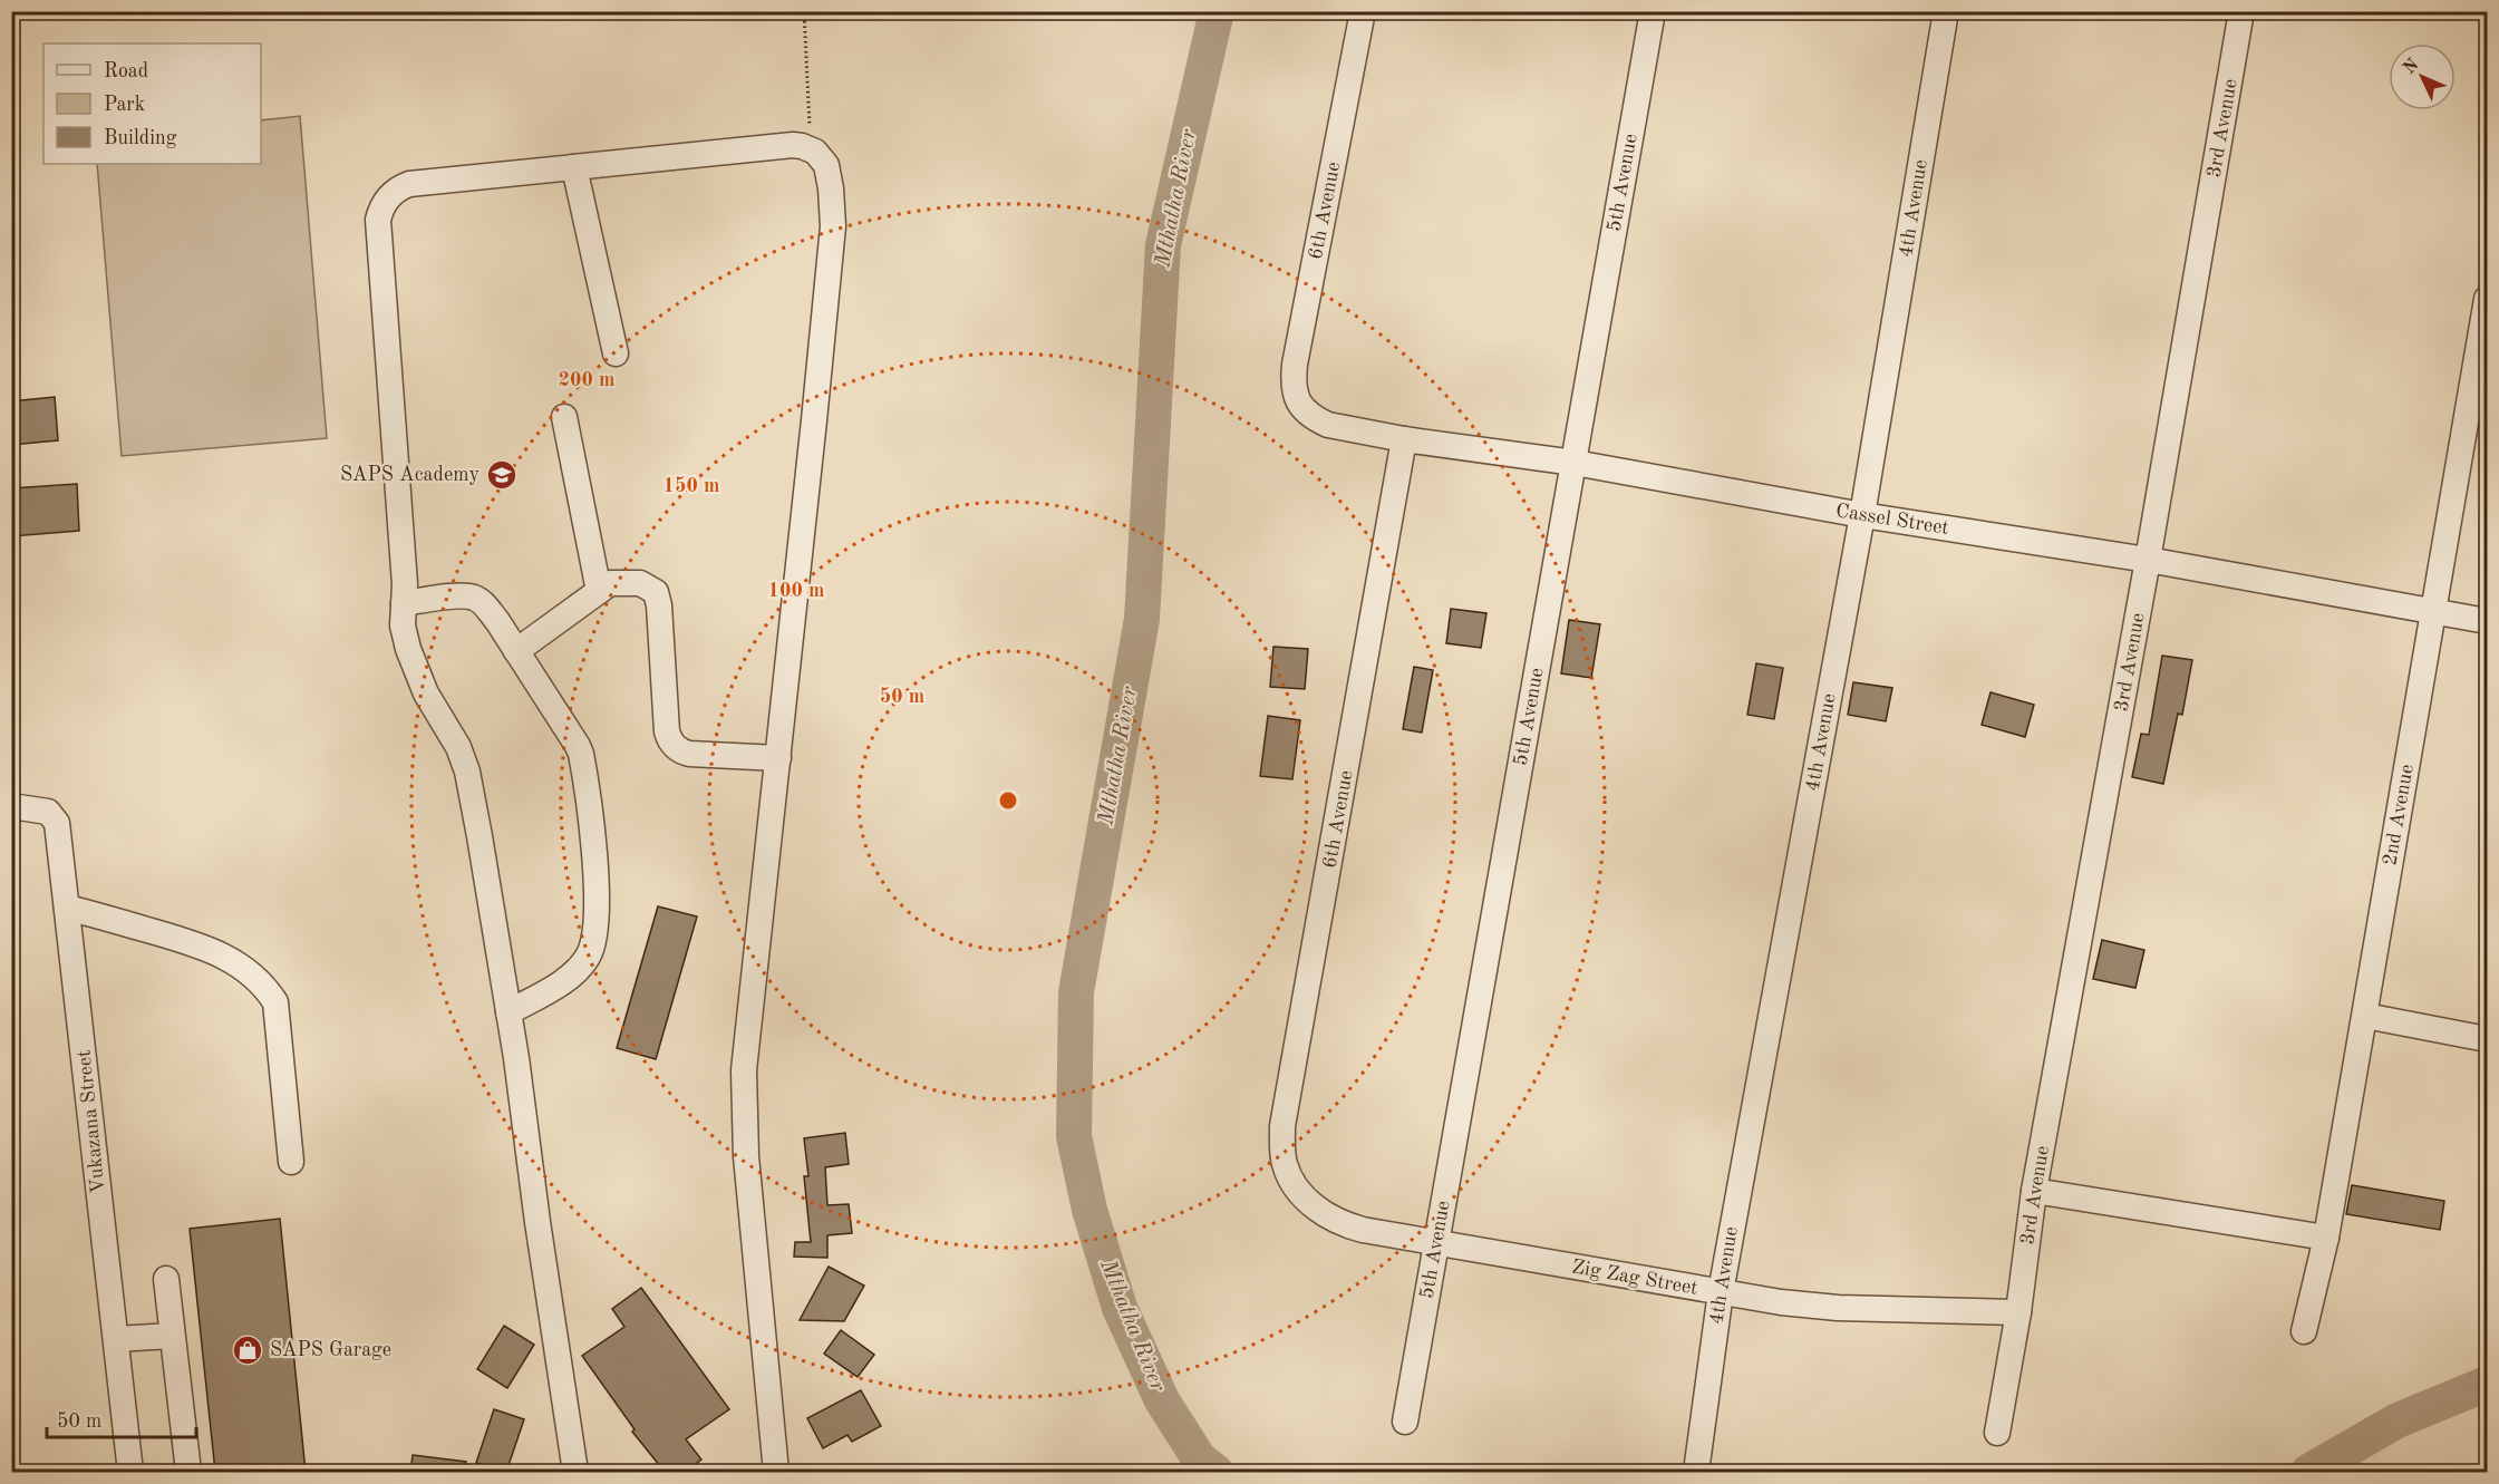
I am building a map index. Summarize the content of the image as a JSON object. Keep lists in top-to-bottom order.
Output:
{
  "streets": {
    "street": [
      "3rd Avenue",
      "5th Avenue",
      "4th Avenue",
      "6th Avenue",
      "Cassel Street",
      "2nd Avenue",
      "Vukazana Street",
      "Zig Zag Street"
    ]
  },
  "crossings": [
    ["3rd Avenue", "Cassel Street"],
    ["3rd Avenue", "Zig Zag Street"],
    ["5th Avenue", "Cassel Street"],
    ["5th Avenue", "Zig Zag Street"],
    ["4th Avenue", "Cassel Street"],
    ["4th Avenue", "Zig Zag Street"],
    ["6th Avenue", "Cassel Street"],
    ["6th Avenue", "Zig Zag Street"],
    ["Cassel Street", "2nd Avenue"]
  ],
  "water": ["Mthatha River"],
  "places": {
    "school or university": ["SAPS Academy"],
    "shop": ["SAPS Garage"]
  },
  "legend": ["Road", "Park", "Building"],
  "scale_bar": "50 m",
  "north": "top left",
  "rings": [
    "200 m",
    "150 m",
    "100 m",
    "50 m"
  ]
}
